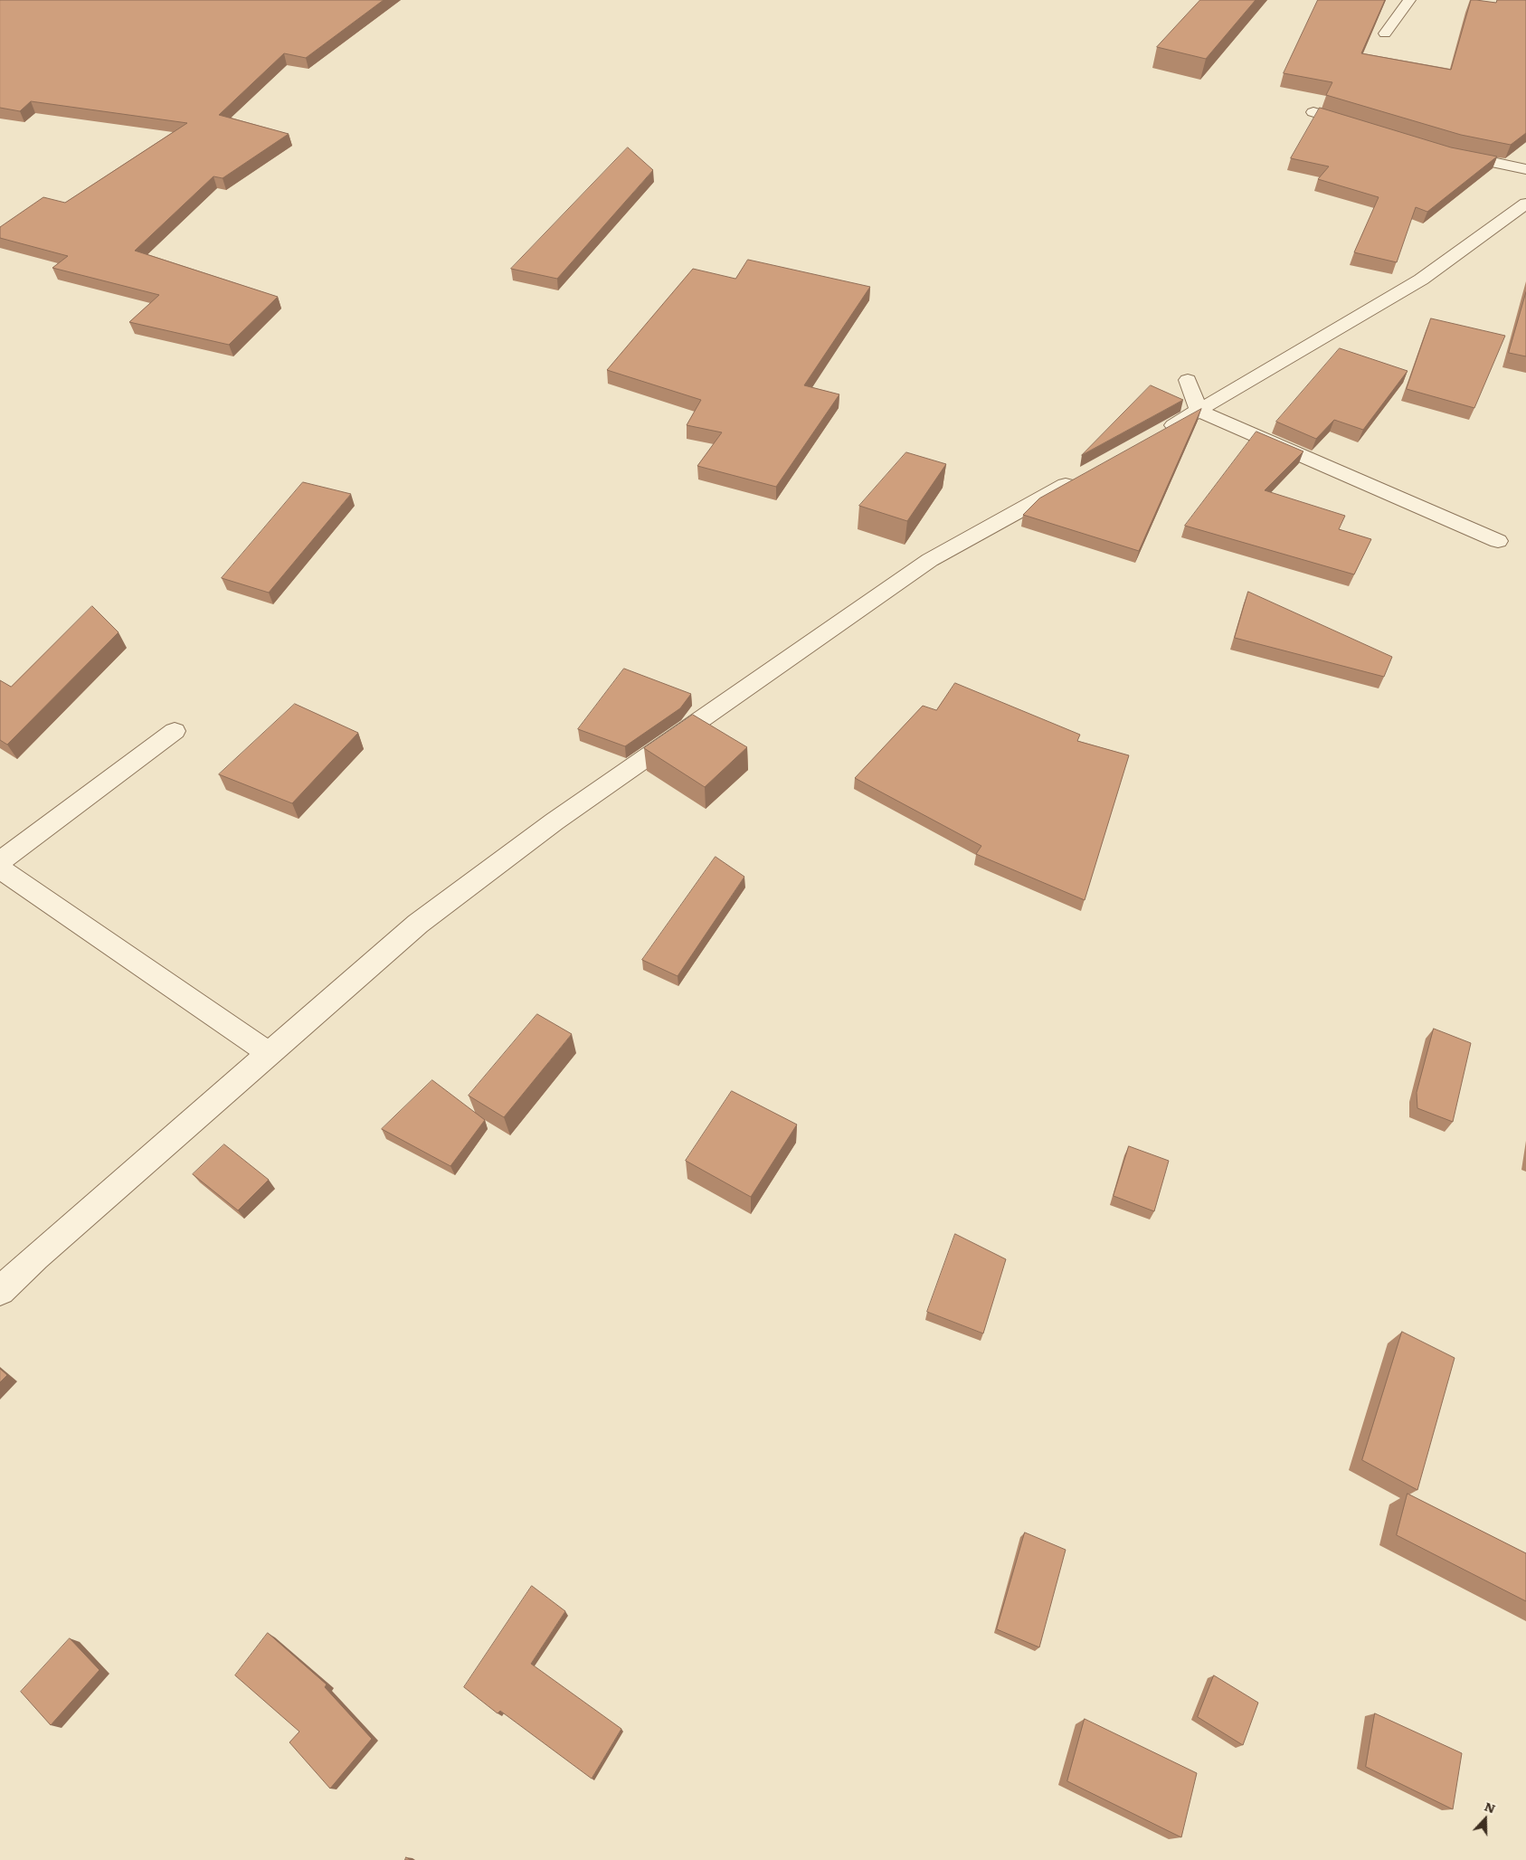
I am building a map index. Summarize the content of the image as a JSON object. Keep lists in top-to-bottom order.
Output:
{
  "north": "top"
}
